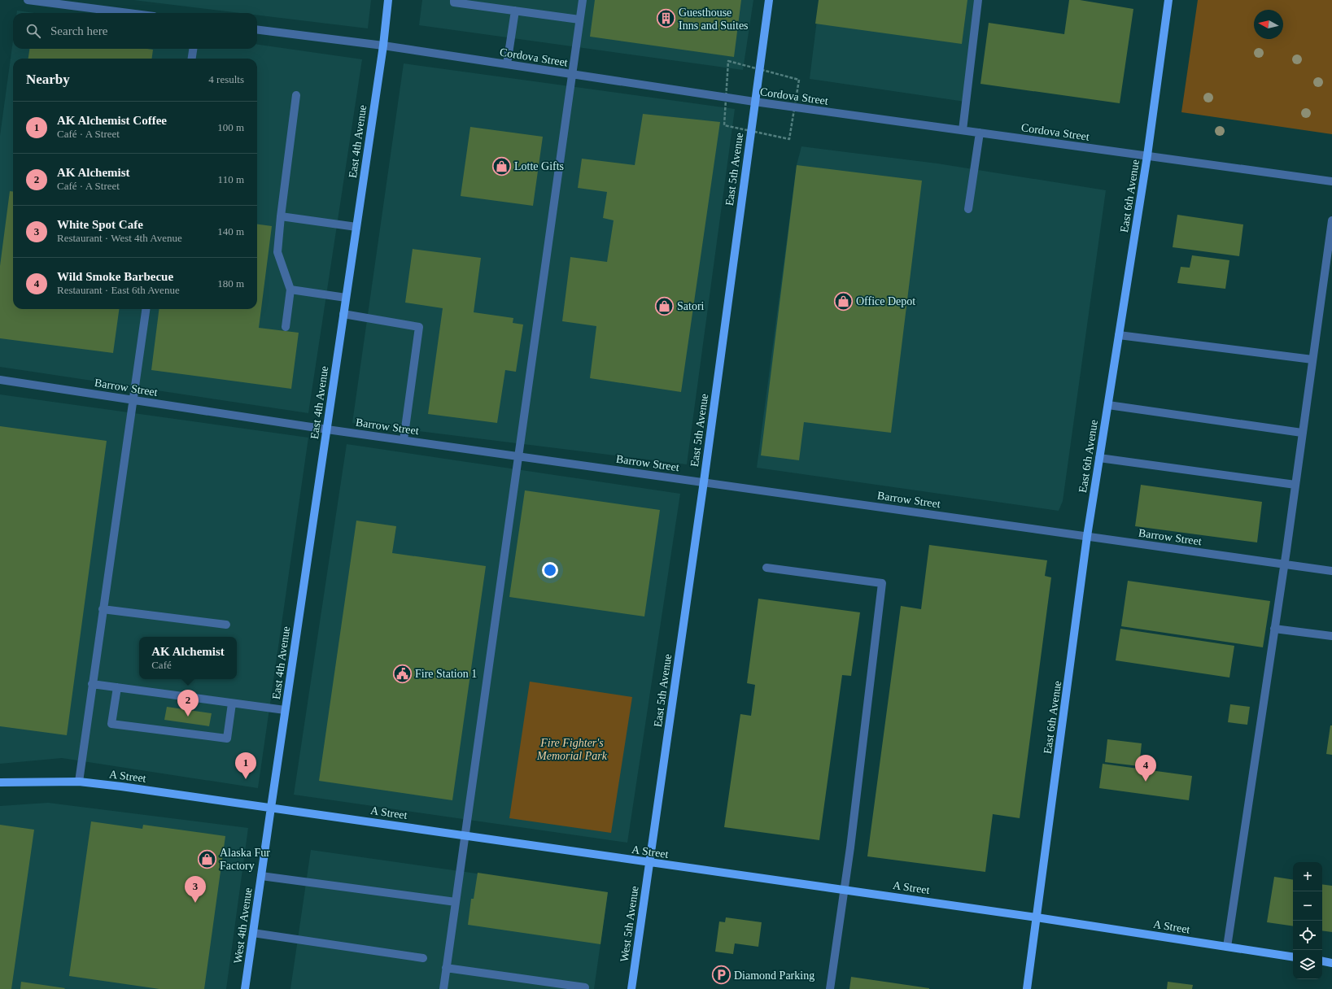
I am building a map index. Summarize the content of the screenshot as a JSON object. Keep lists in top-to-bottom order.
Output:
{
  "streets": {
    "main road": [
      "East 4th Avenue",
      "East 5th Avenue",
      "East 6th Avenue",
      "A Street",
      "West 5th Avenue",
      "West 4th Avenue"
    ],
    "street": ["Cordova Street", "Barrow Street"]
  },
  "crossings": [
    ["Cordova Street", "East 4th Avenue"],
    ["Cordova Street", "East 5th Avenue"],
    ["Cordova Street", "East 6th Avenue"],
    ["East 4th Avenue", "Barrow Street"],
    ["East 4th Avenue", "A Street"],
    ["East 4th Avenue", "West 4th Avenue"],
    ["East 5th Avenue", "Barrow Street"],
    ["East 5th Avenue", "A Street"],
    ["East 5th Avenue", "West 5th Avenue"],
    ["East 6th Avenue", "Barrow Street"],
    ["East 6th Avenue", "A Street"],
    ["A Street", "West 5th Avenue"],
    ["A Street", "West 4th Avenue"]
  ],
  "parks": ["Fire Fighter's Memorial Park"],
  "places": {
    "building": ["Guesthouse Inns and Suites"],
    "shop": [
      "Lotte Gifts",
      "Office Depot",
      "Satori",
      "Alaska Fur Factory"
    ],
    "public building": ["Fire Station 1"],
    "parking": ["Diamond Parking"]
  },
  "north": "left",
  "page": {
    "search": "Search here",
    "heading": ["Nearby", "4 results"],
    "list": [
      {
        "mark": "1",
        "name": "AK Alchemist Coffee",
        "note": "Café · A Street",
        "value": "100 m"
      },
      {
        "mark": "2",
        "name": "AK Alchemist",
        "note": "Café · A Street",
        "value": "110 m"
      },
      {
        "mark": "3",
        "name": "White Spot Cafe",
        "note": "Restaurant · West 4th Avenue",
        "value": "140 m"
      },
      {
        "mark": "4",
        "name": "Wild Smoke Barbecue",
        "note": "Restaurant · East 6th Avenue",
        "value": "180 m"
      }
    ],
    "popup": ["AK Alchemist", "Café"],
    "pins": [
      "2",
      "1",
      "4",
      "3"
    ],
    "map_buttons": ["+", "−"]
  }
}
